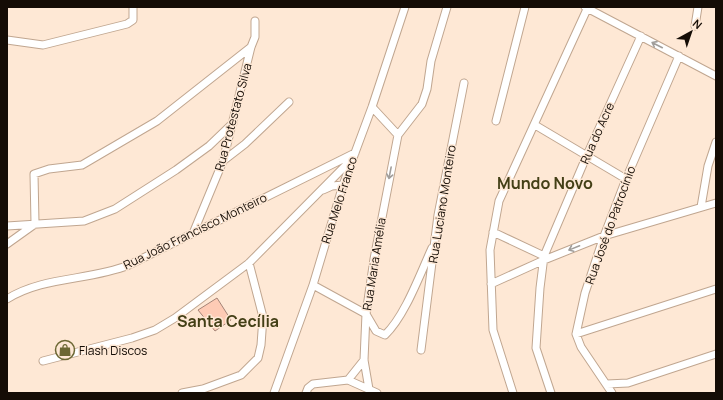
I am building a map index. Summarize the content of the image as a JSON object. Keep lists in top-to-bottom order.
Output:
{
  "streets": {
    "street": [
      "Rua Protestato Silva",
      "Rua do Acre",
      "Rua Melo Franco",
      "Rua Luciano Monteiro",
      "Rua José do Patrocínio",
      "Rua João Francisco Monteiro",
      "Rua Maria Amélia"
    ]
  },
  "crossings": [
    ["Rua Protestato Silva", "Rua João Francisco Monteiro"],
    ["Rua Melo Franco", "Rua João Francisco Monteiro"]
  ],
  "one_way": ["Rua Maria Amélia"],
  "districts": ["Mundo Novo", "Santa Cecília"],
  "places": {
    "shop": ["Flash Discos"]
  },
  "north": "top right"
}
